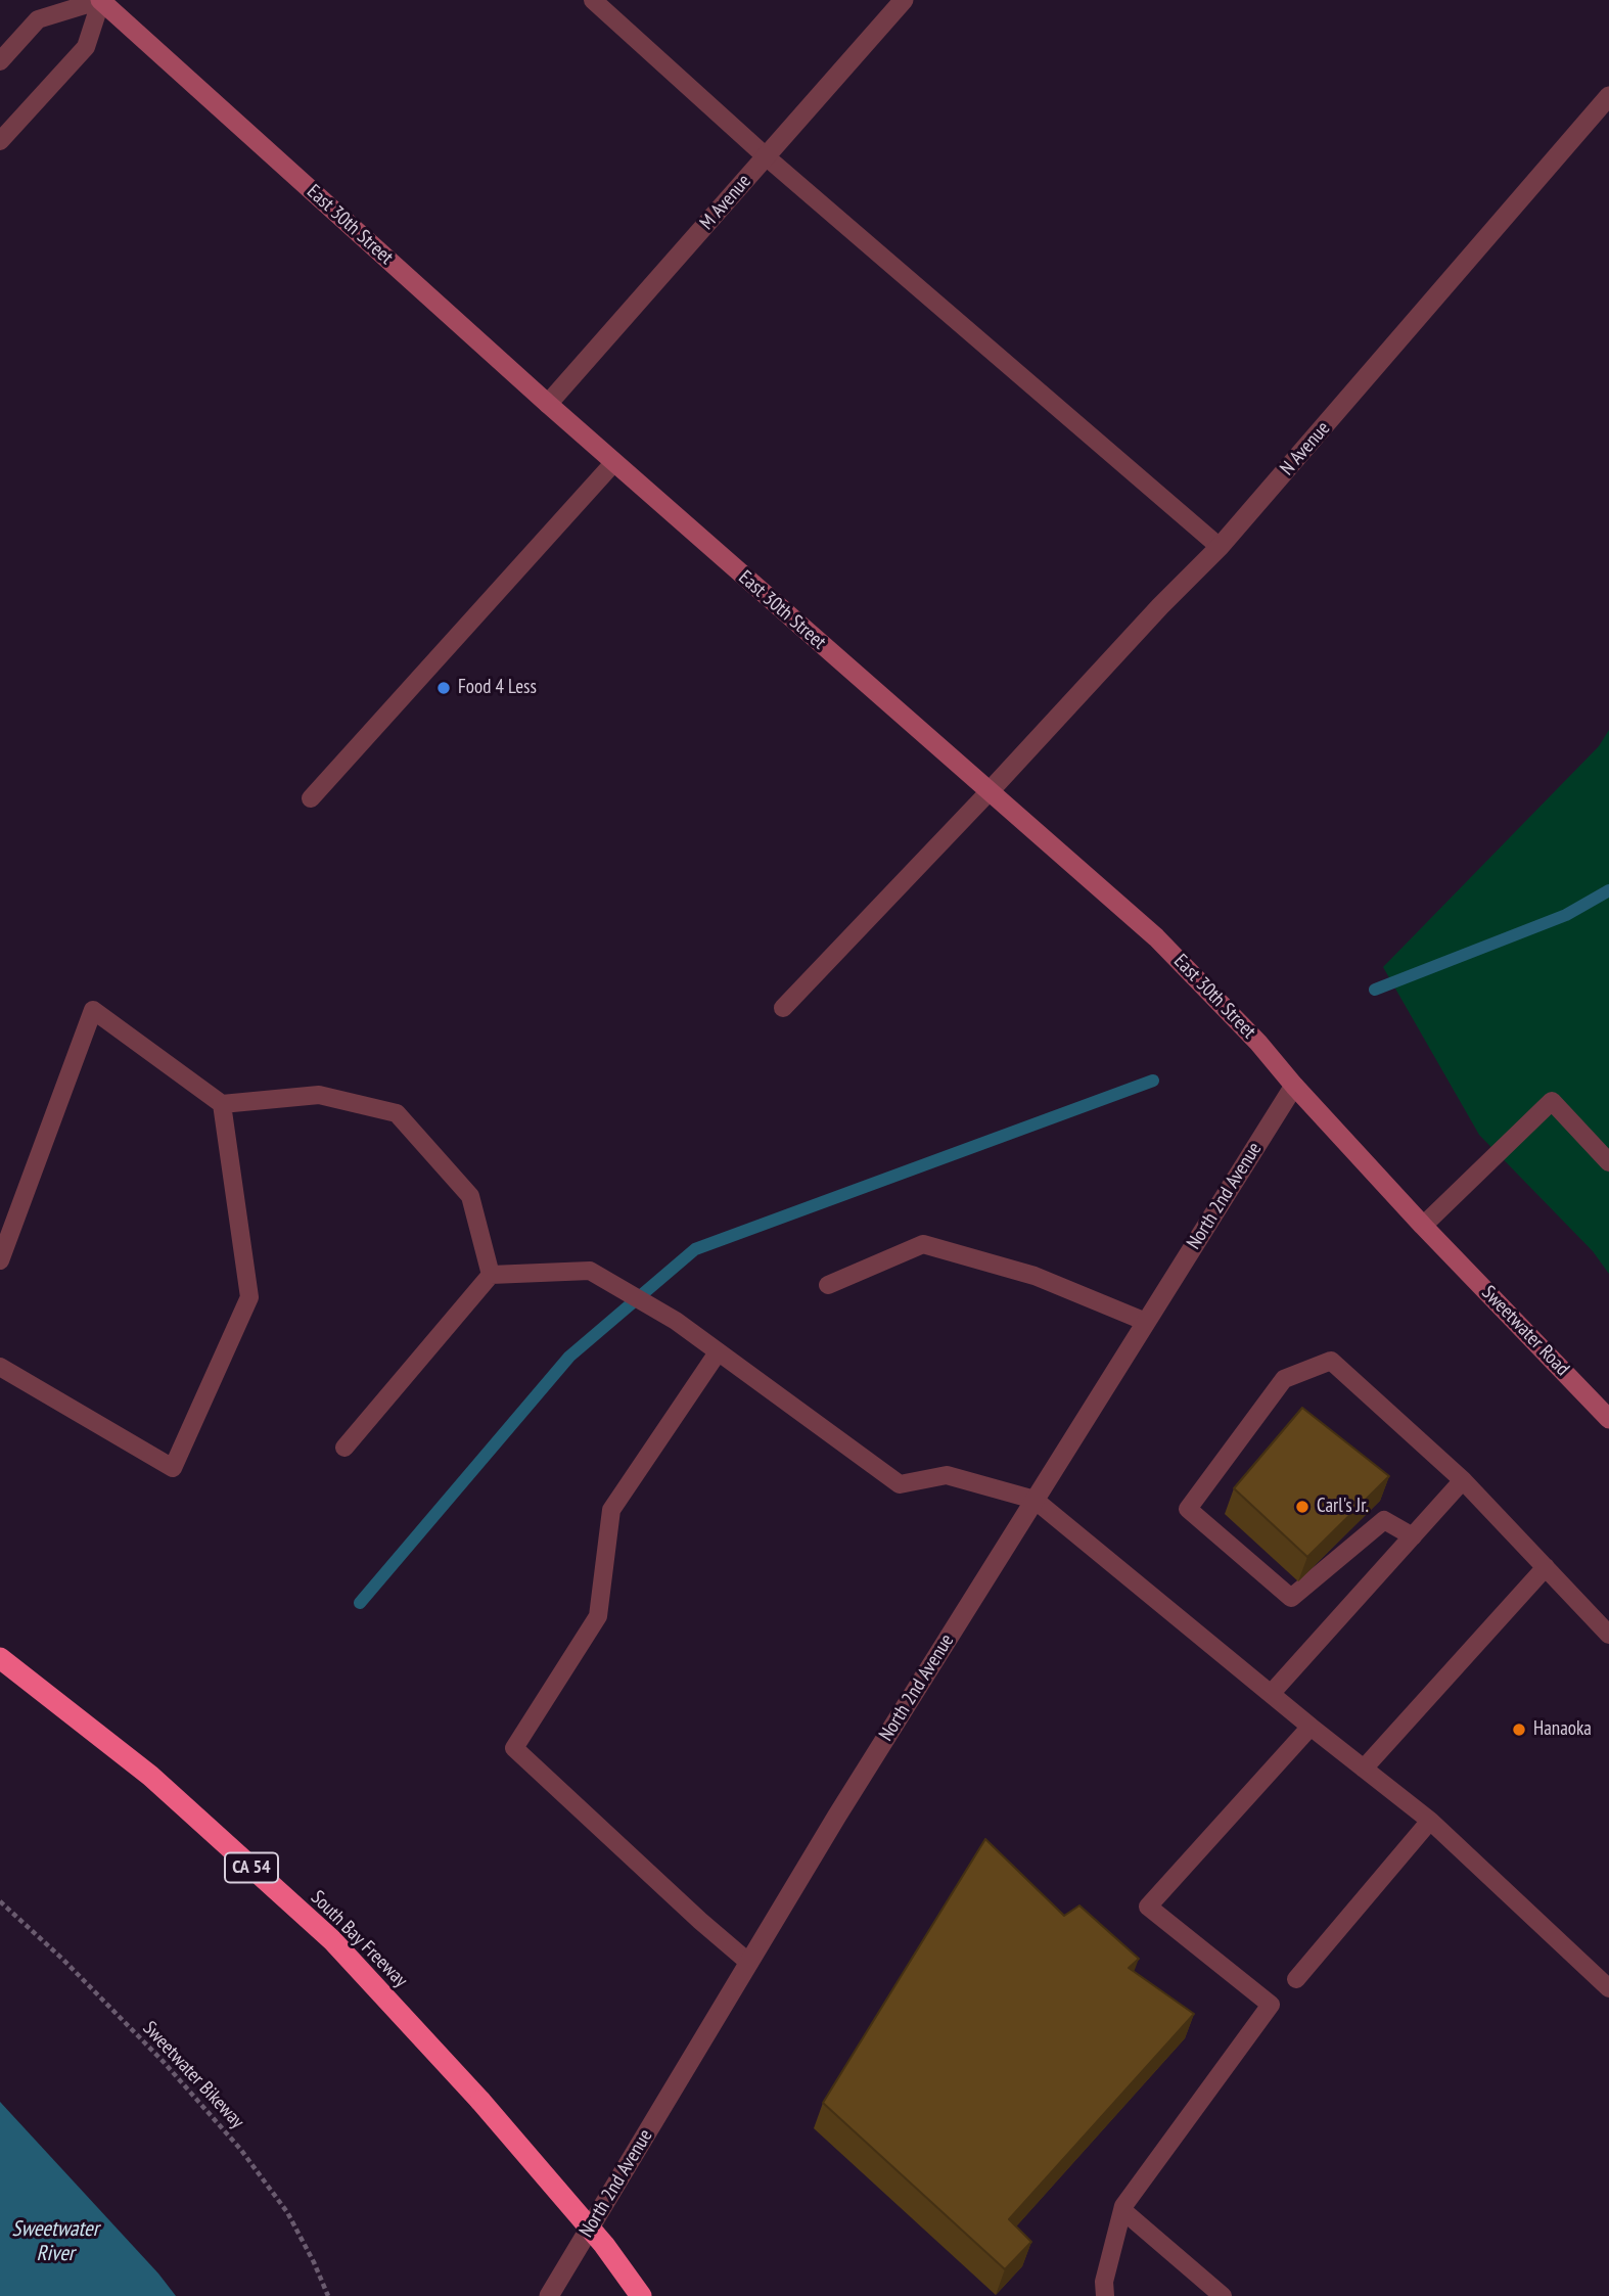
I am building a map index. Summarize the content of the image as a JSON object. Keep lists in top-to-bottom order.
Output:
{
  "streets": {
    "highway": ["CA 54", "South Bay Freeway"],
    "main road": ["East 30th Street", "Sweetwater Road"],
    "street": ["M Avenue", "N Avenue", "North 2nd Avenue"],
    "path": ["Sweetwater Bikeway"]
  },
  "crossings": [
    ["M Avenue", "East 30th Street"],
    ["East 30th Street", "N Avenue"],
    ["East 30th Street", "North 2nd Avenue"],
    ["East 30th Street", "Sweetwater Road"]
  ],
  "water": ["Sweetwater River"],
  "places": ["Food 4 Less", "Carl's Jr.", "Hanaoka"]
}
